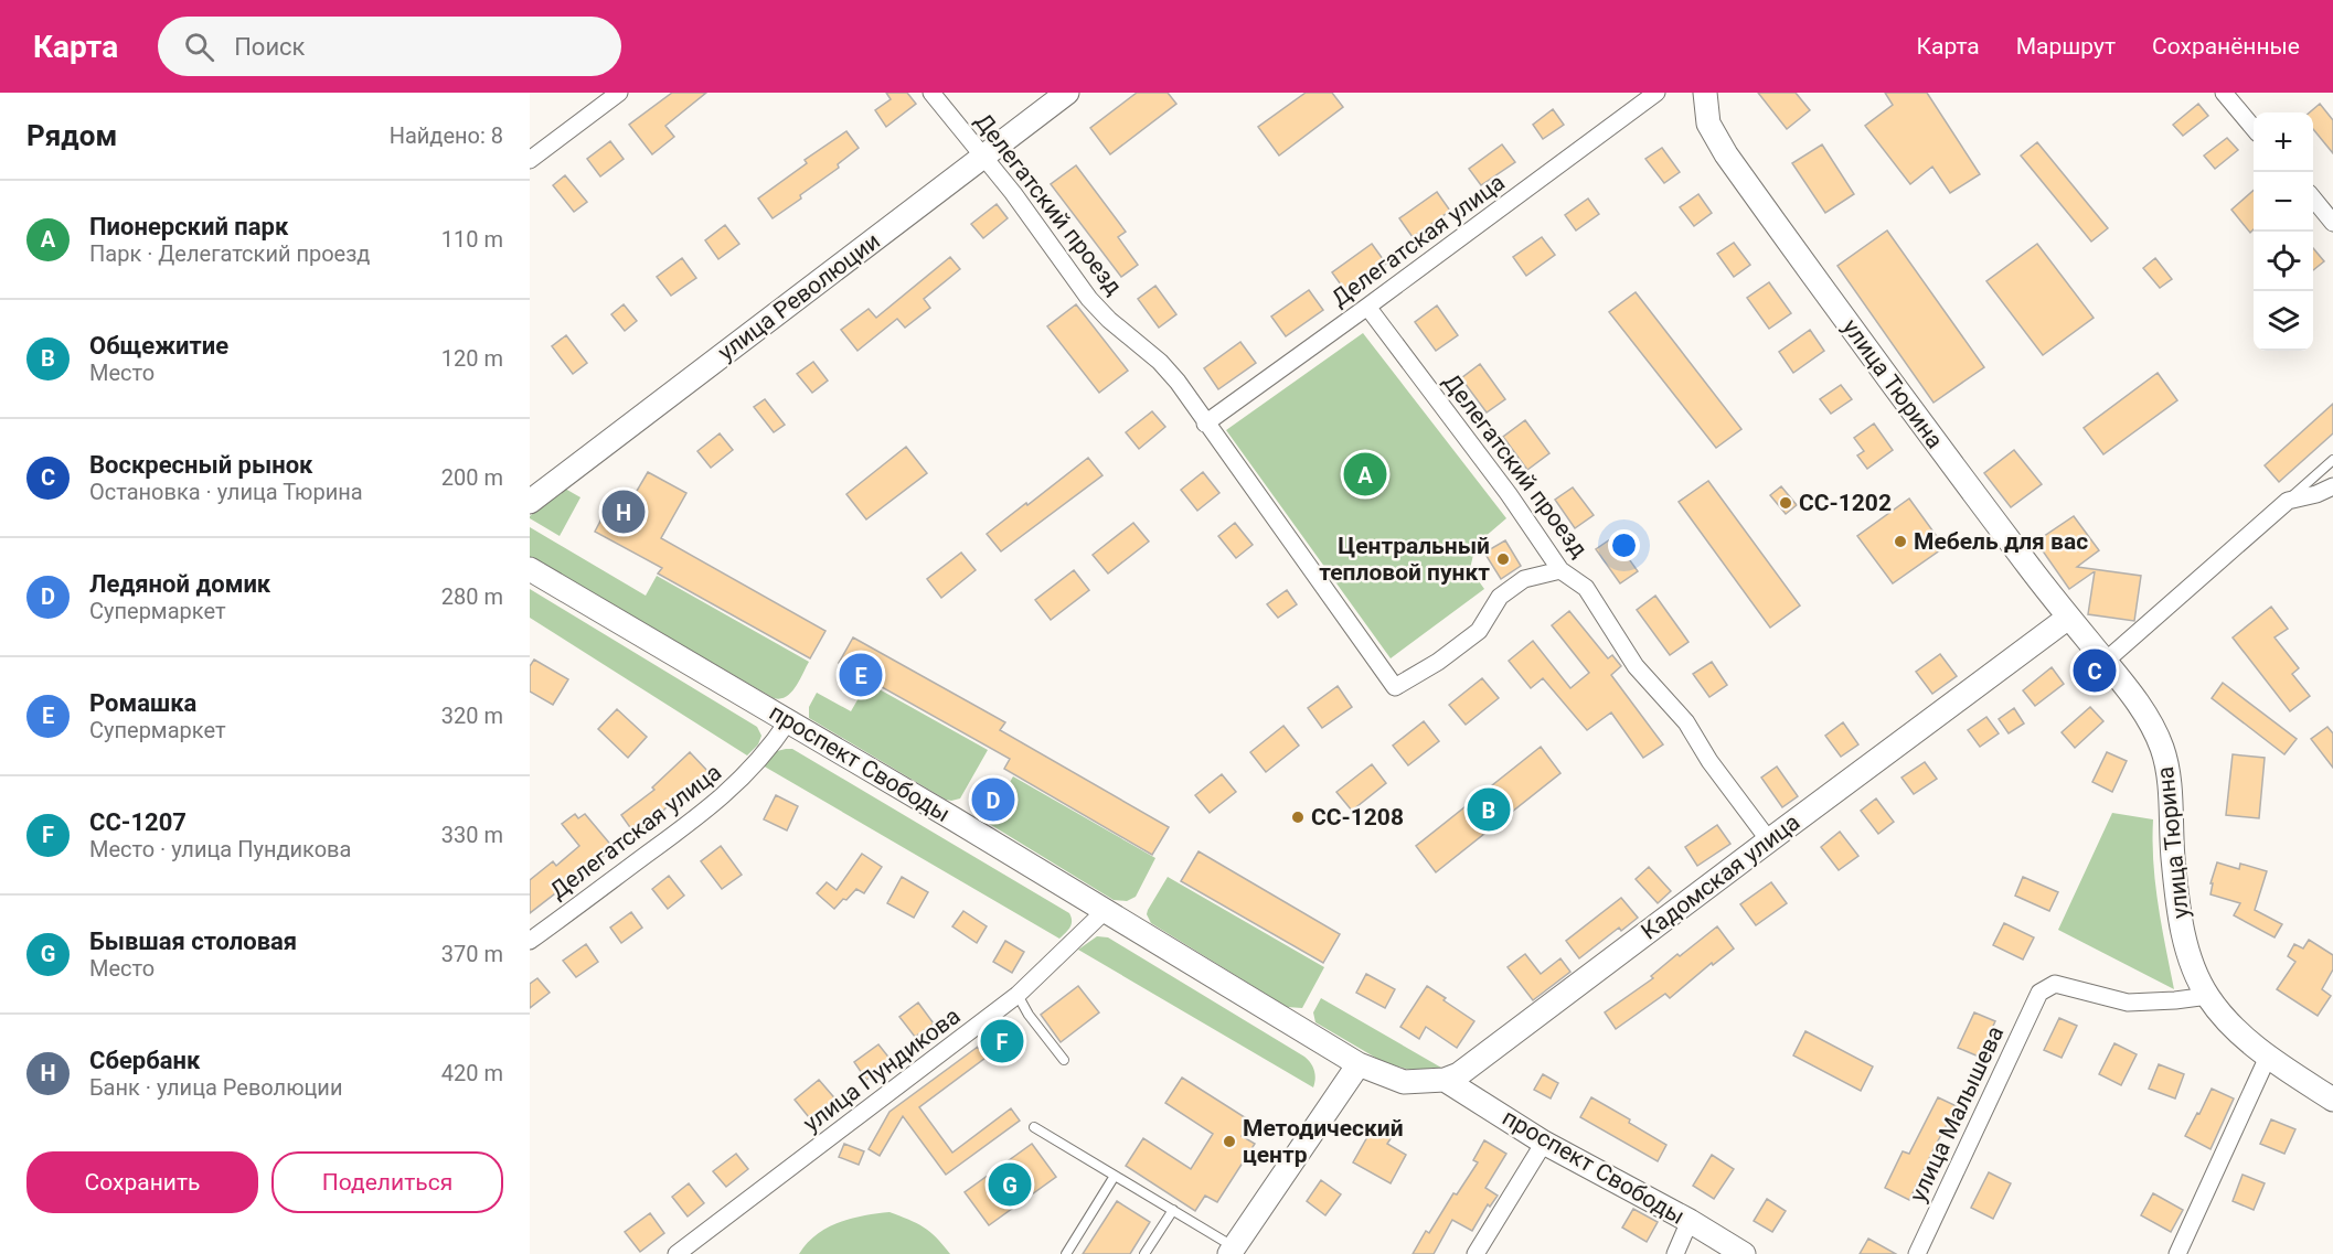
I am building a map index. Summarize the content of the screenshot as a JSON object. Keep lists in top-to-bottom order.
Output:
{
  "streets": {
    "street": [
      "Делегатский проезд",
      "Делегатская улица",
      "улица Революции",
      "улица Тюрина",
      "проспект Свободы",
      "Кадомская улица",
      "улица Пундикова",
      "улица Малышева"
    ]
  },
  "crossings": [
    ["Делегатский проезд", "Делегатская улица"],
    ["Делегатский проезд", "улица Революции"],
    ["Делегатский проезд", "Кадомская улица"],
    ["Делегатская улица", "проспект Свободы"],
    ["улица Тюрина", "Кадомская улица"],
    ["улица Тюрина", "улица Малышева"],
    ["проспект Свободы", "Кадомская улица"],
    ["проспект Свободы", "улица Пундикова"]
  ],
  "places": [
    "СС-1202",
    "Мебель для вас",
    "Центральный тепловой пункт",
    "СС-1208",
    "Методический центр"
  ],
  "page": {
    "header": "Карта",
    "search": "Поиск",
    "nav": ["Карта", "Маршрут", "Сохранённые"],
    "heading": ["Рядом", "Найдено: 8"],
    "map_buttons": ["+", "−"],
    "list": [
      {
        "mark": "A",
        "name": "Пионерский парк",
        "note": "Парк · Делегатский проезд",
        "value": "110 m"
      },
      {
        "mark": "B",
        "name": "Общежитие",
        "note": "Место",
        "value": "120 m"
      },
      {
        "mark": "C",
        "name": "Воскресный рынок",
        "note": "Остановка · улица Тюрина",
        "value": "200 m"
      },
      {
        "mark": "D",
        "name": "Ледяной домик",
        "note": "Супермаркет",
        "value": "280 m"
      },
      {
        "mark": "E",
        "name": "Ромашка",
        "note": "Супермаркет",
        "value": "320 m"
      },
      {
        "mark": "F",
        "name": "СС-1207",
        "note": "Место · улица Пундикова",
        "value": "330 m"
      },
      {
        "mark": "G",
        "name": "Бывшая столовая",
        "note": "Место",
        "value": "370 m"
      },
      {
        "mark": "H",
        "name": "Сбербанк",
        "note": "Банк · улица Революции",
        "value": "420 m"
      }
    ],
    "pins": [
      "A",
      "H",
      "C",
      "E",
      "D",
      "B",
      "F",
      "G"
    ],
    "buttons": ["Сохранить", "Поделиться"]
  }
}
